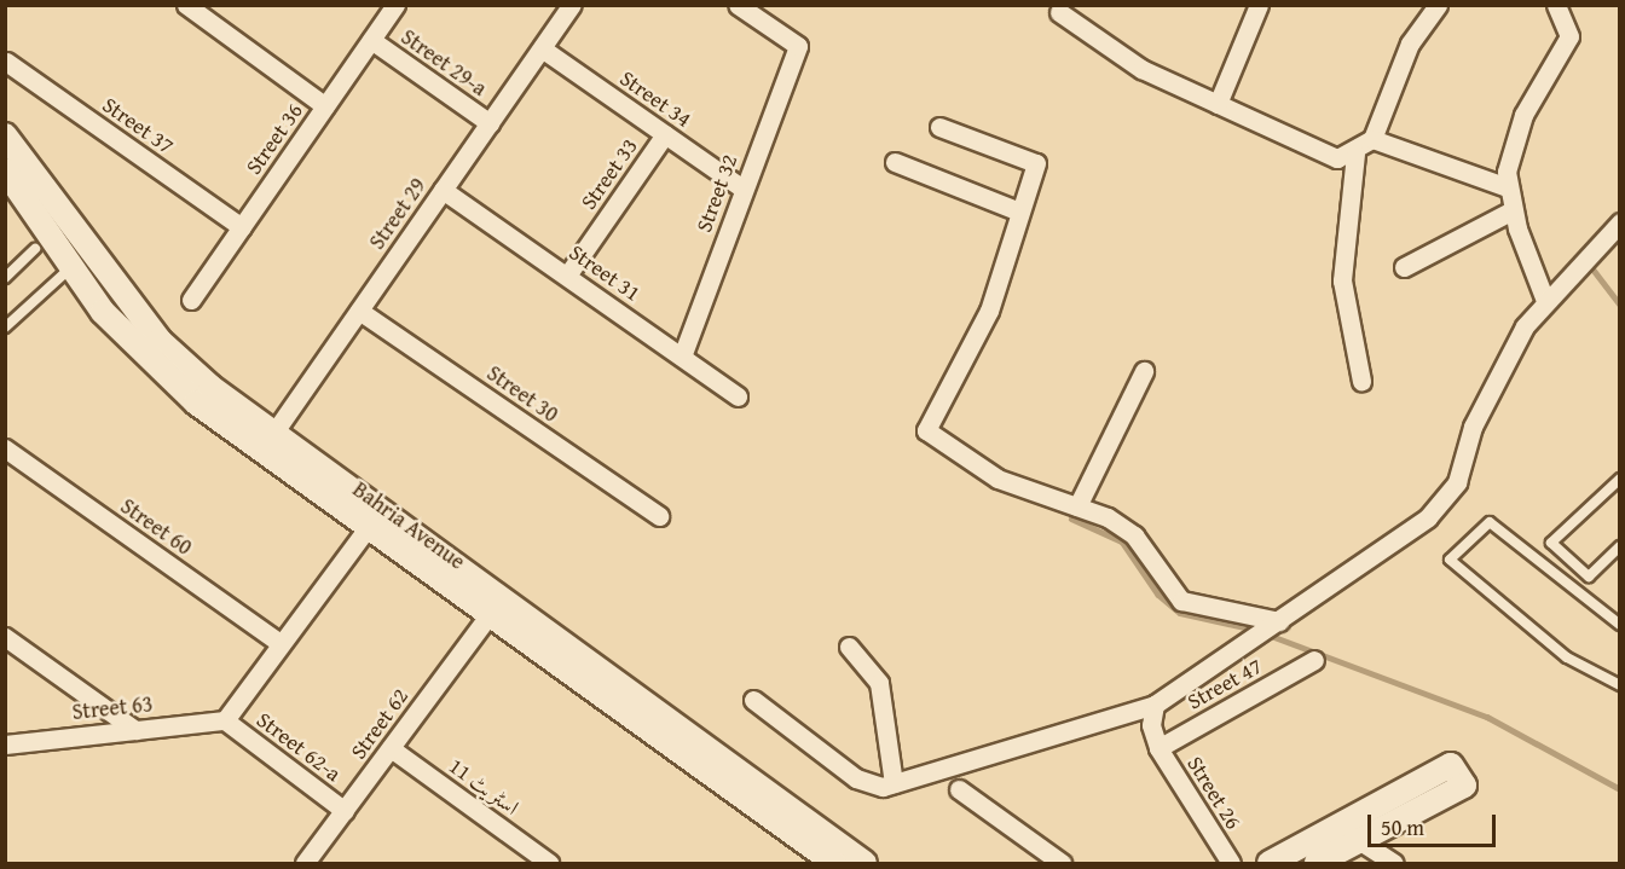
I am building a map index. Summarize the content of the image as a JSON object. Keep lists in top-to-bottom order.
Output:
{
  "streets": {
    "street": [
      "Street 29-a",
      "Street 34",
      "Street 37",
      "Street 36",
      "Street 33",
      "Street 32",
      "Street 29",
      "Street 31",
      "Street 30",
      "Bahria Avenue",
      "Street 60",
      "Street 47",
      "Street 63",
      "Street 62",
      "Street 62-a",
      "اسٹریٹ 11",
      "Street 26"
    ]
  },
  "crossings": [
    ["Street 29-a", "Street 36"],
    ["Street 29-a", "Street 29"],
    ["Street 34", "Street 33"],
    ["Street 34", "Street 32"],
    ["Street 34", "Street 29"],
    ["Street 37", "Street 36"],
    ["Street 33", "Street 31"],
    ["Street 32", "Street 31"],
    ["Street 29", "Street 31"],
    ["Street 29", "Street 30"],
    ["Street 29", "Bahria Avenue"],
    ["Bahria Avenue", "Street 62"],
    ["Street 47", "Street 26"],
    ["Street 63", "Street 62-a"],
    ["Street 62", "Street 62-a"],
    ["Street 62", "اسٹریٹ 11"]
  ],
  "scale_bar": "50 m"
}
